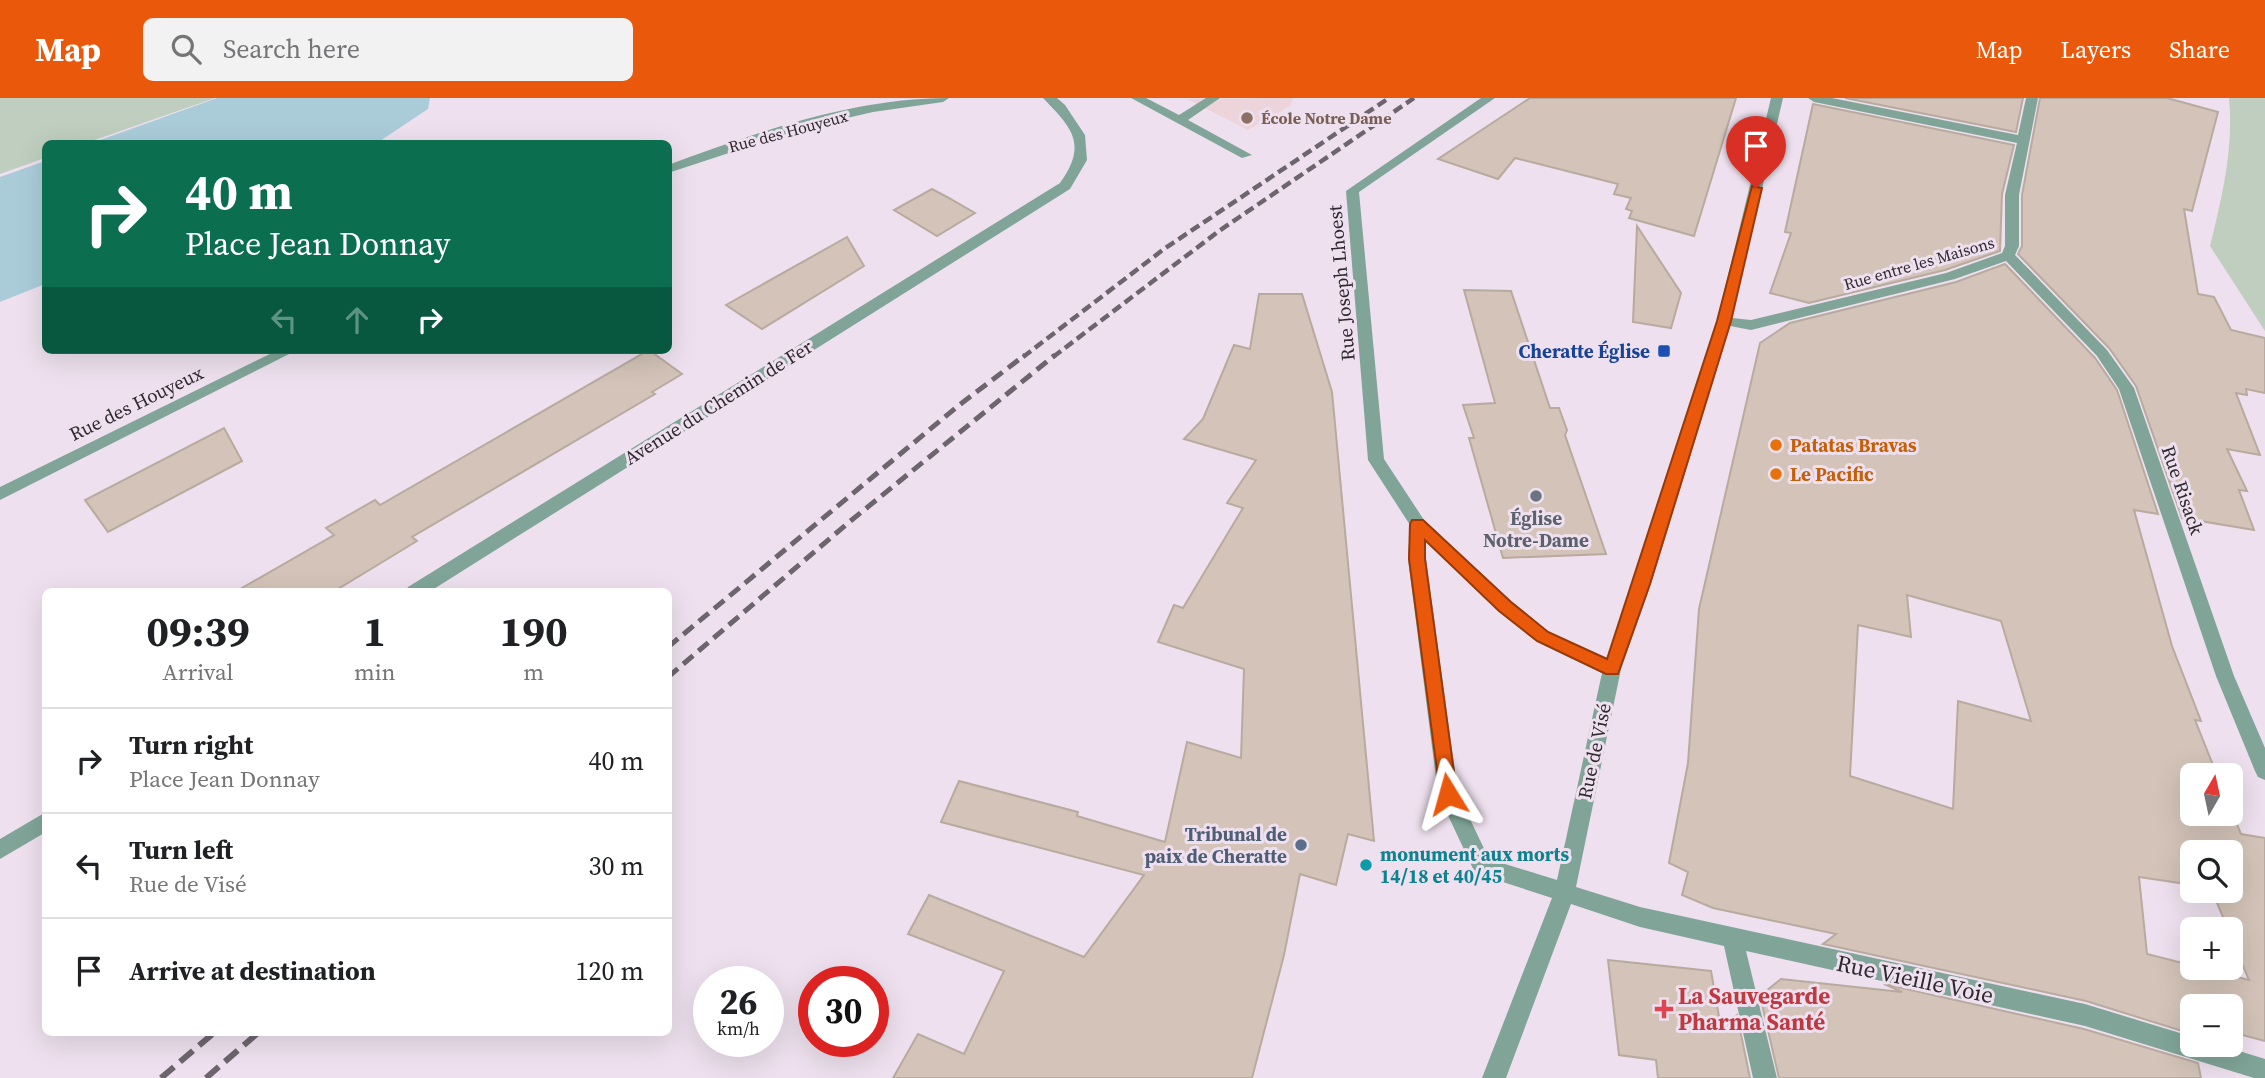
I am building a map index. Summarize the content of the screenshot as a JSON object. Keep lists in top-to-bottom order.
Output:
{
  "streets": {
    "street": [
      "Rue des Houyeux",
      "Rue entre les Maisons",
      "Rue Joseph Lhoest",
      "Avenue du Chemin de Fer",
      "Rue Risack",
      "Rue de Visé",
      "Rue Vieille Voie"
    ]
  },
  "crossings": [
    ["Rue entre les Maisons", "Rue Risack"],
    ["Rue entre les Maisons", "Rue de Visé"],
    ["Rue Joseph Lhoest", "Rue de Visé"],
    ["Rue Joseph Lhoest", "Rue Vieille Voie"],
    ["Rue de Visé", "Rue Vieille Voie"]
  ],
  "places": {
    "other": [
      "École Notre Dame",
      "Patatas Bravas",
      "Le Pacific",
      "Église Notre-Dame",
      "Tribunal de paix de Cheratte",
      "monument aux morts 14/18 et 40/45"
    ],
    "transit": ["Cheratte Église"],
    "health": ["La Sauvegarde Pharma Santé"]
  },
  "north": "top",
  "page": {
    "header": "Map",
    "search": "Search here",
    "nav": ["Map", "Layers", "Share"],
    "turn": ["40 m", "Place Jean Donnay"],
    "eta": [
      "09:39",
      "Arrival",
      "1",
      "min",
      "190",
      "m"
    ],
    "list": [
      {
        "name": "Turn right",
        "note": "Place Jean Donnay",
        "value": "40 m"
      },
      {
        "name": "Turn left",
        "note": "Rue de Visé",
        "value": "30 m"
      },
      {
        "name": "Arrive at destination",
        "value": "120 m"
      }
    ],
    "map_buttons": ["+", "−"],
    "speed": "26 km/h",
    "limit": "30"
  }
}
